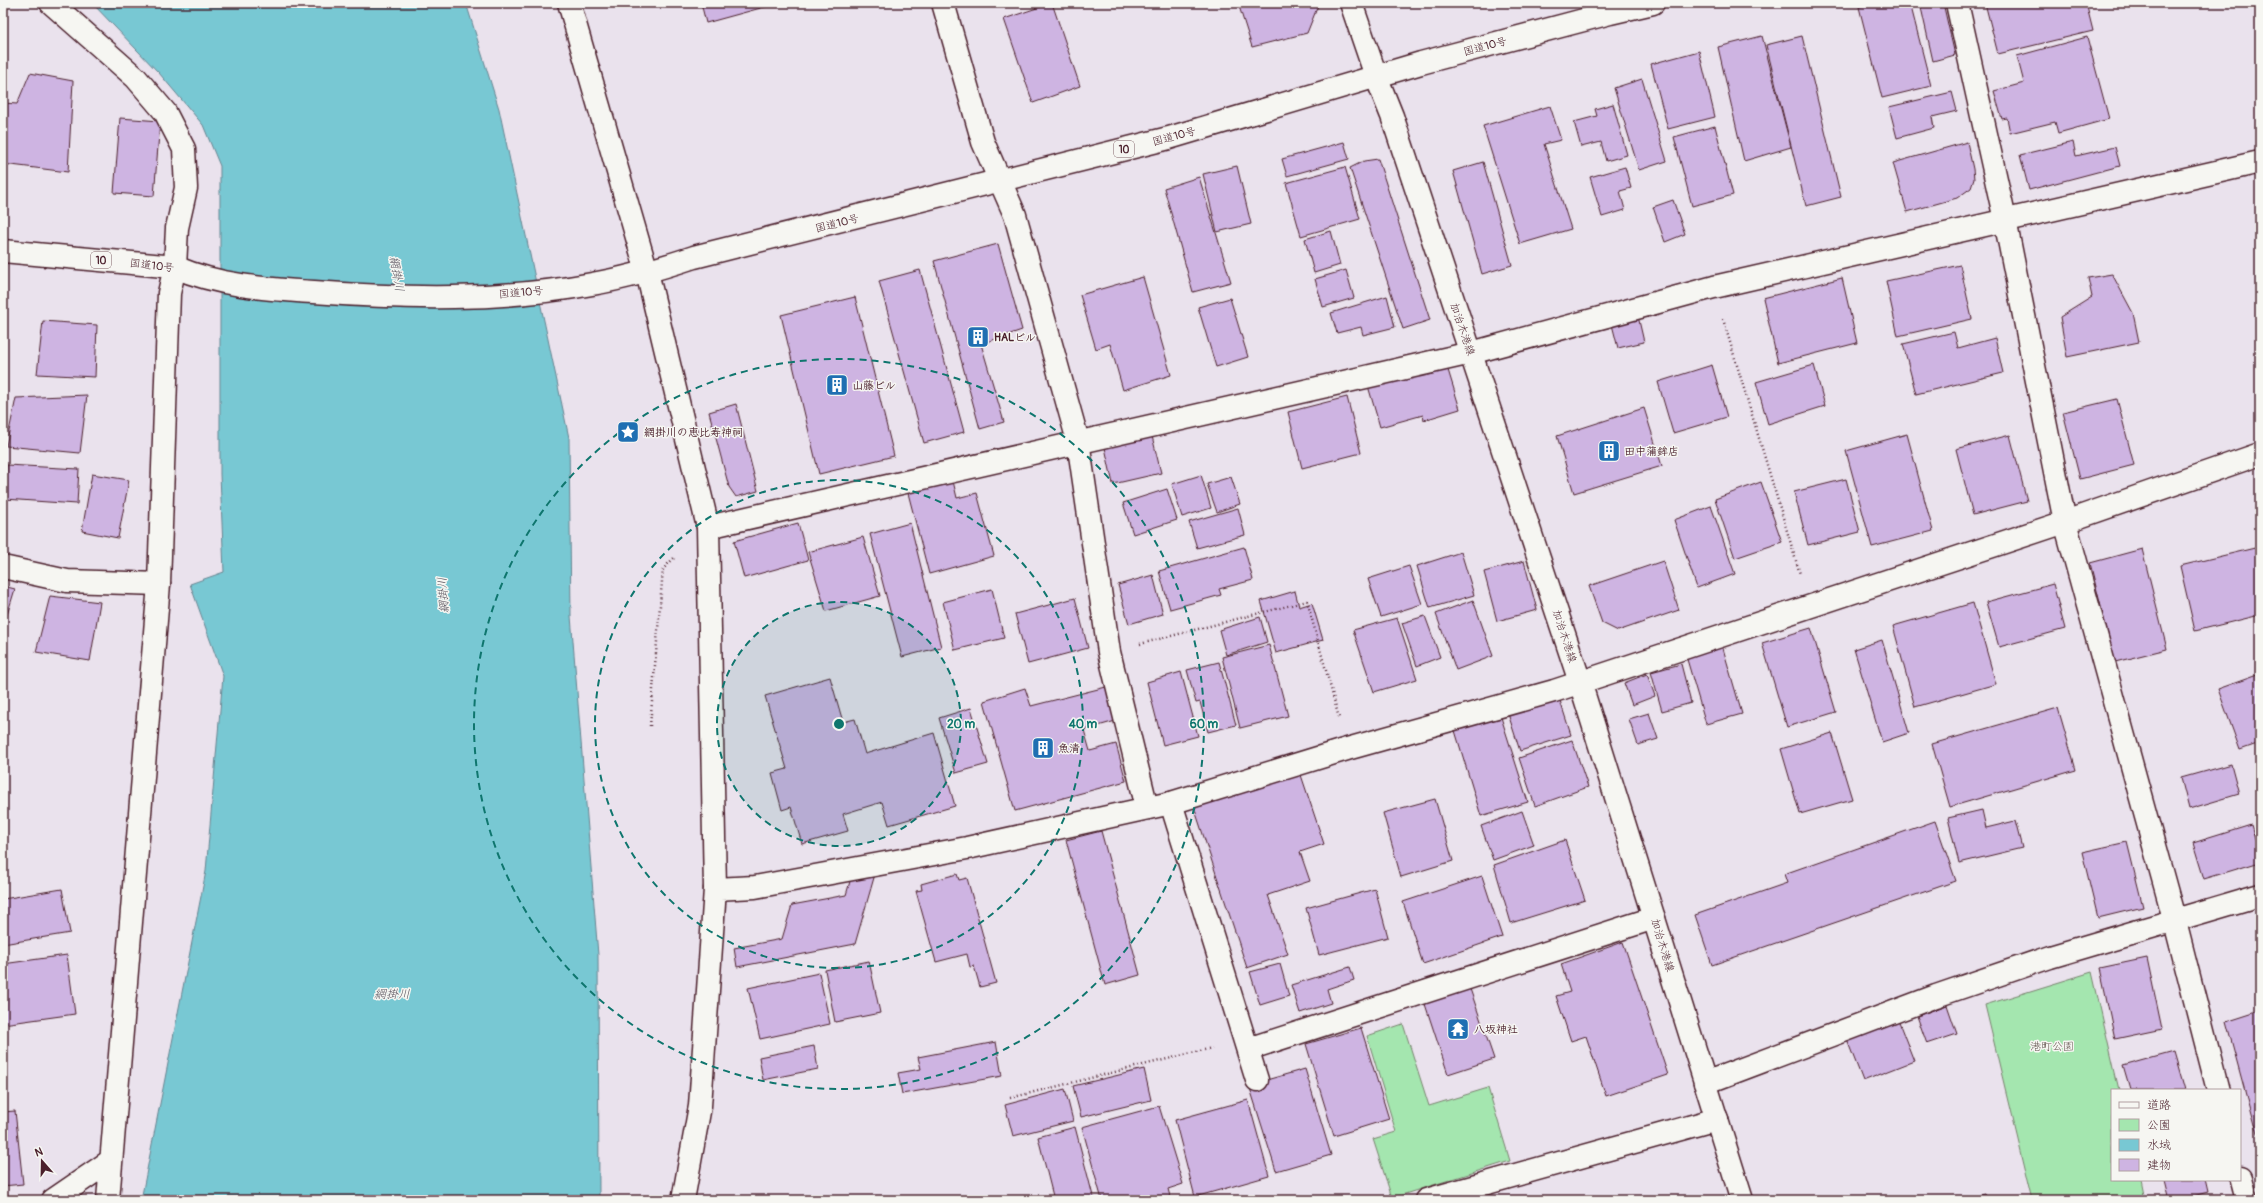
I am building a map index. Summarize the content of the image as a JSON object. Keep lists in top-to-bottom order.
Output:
{
  "streets": {
    "main road": ["国道10号", "10", "加治木港線"]
  },
  "crossings": [
    ["国道10号", "加治木港線"]
  ],
  "water": ["網掛川"],
  "parks": ["港町公園"],
  "places": {
    "building": [
      "HALビル",
      "山藤ビル",
      "田中蒲鉾店",
      "魚清"
    ],
    "place": ["網掛川の恵比寿神祠"],
    "temple": ["八坂神社"]
  },
  "legend": [
    "道路",
    "公園",
    "水域",
    "建物"
  ],
  "north": "top",
  "rings": ["20 m", "40 m", "60 m"]
}
